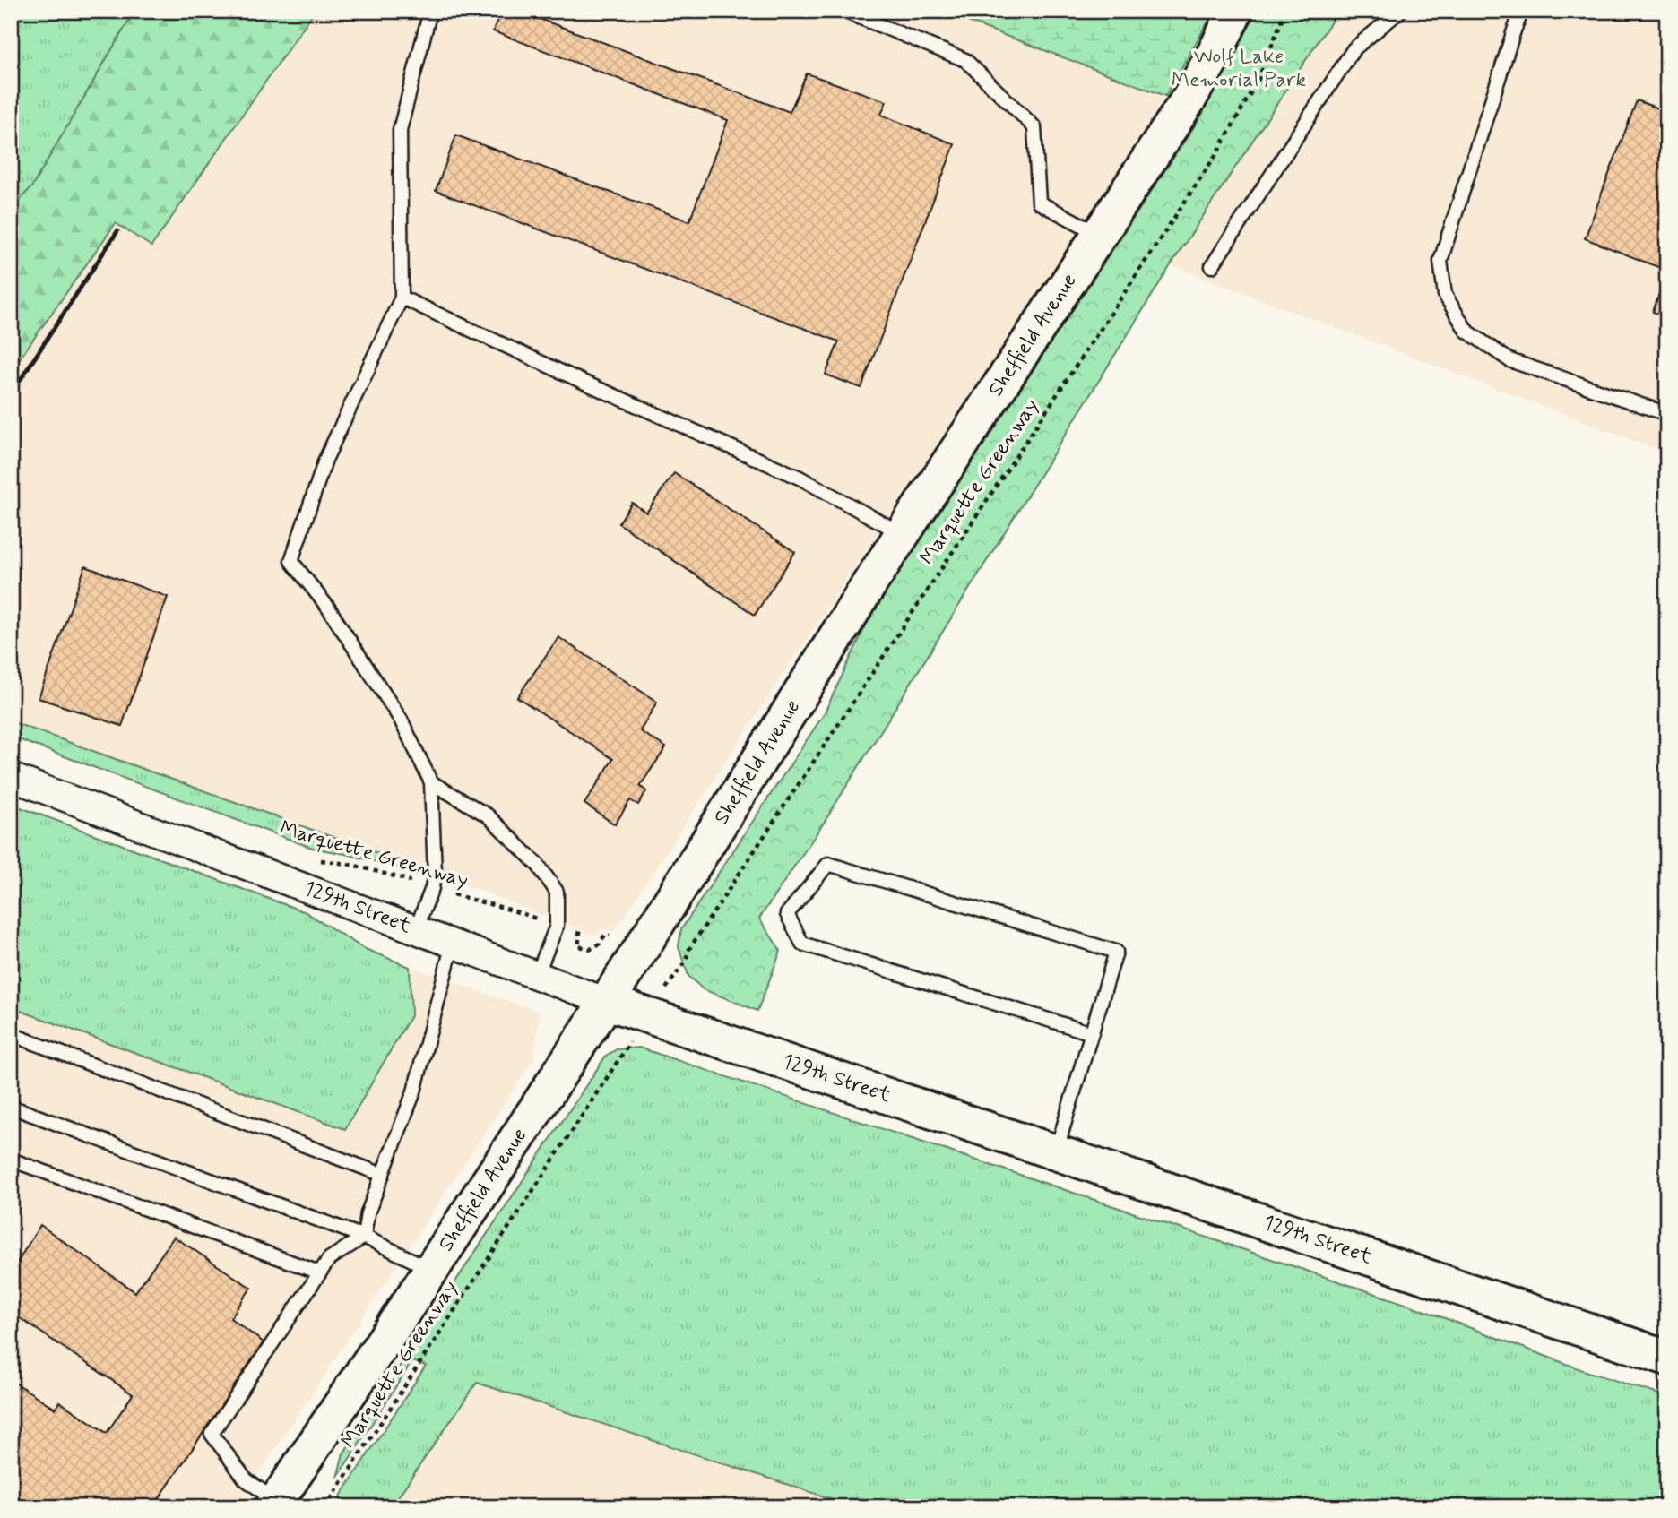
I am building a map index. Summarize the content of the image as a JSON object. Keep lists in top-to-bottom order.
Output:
{
  "streets": {
    "main road": ["Sheffield Avenue", "129th Street"],
    "path": ["Marquette Greenway"]
  },
  "crossings": [
    ["Sheffield Avenue", "129th Street"]
  ],
  "parks": ["Wolf Lake Memorial Park"]
}
